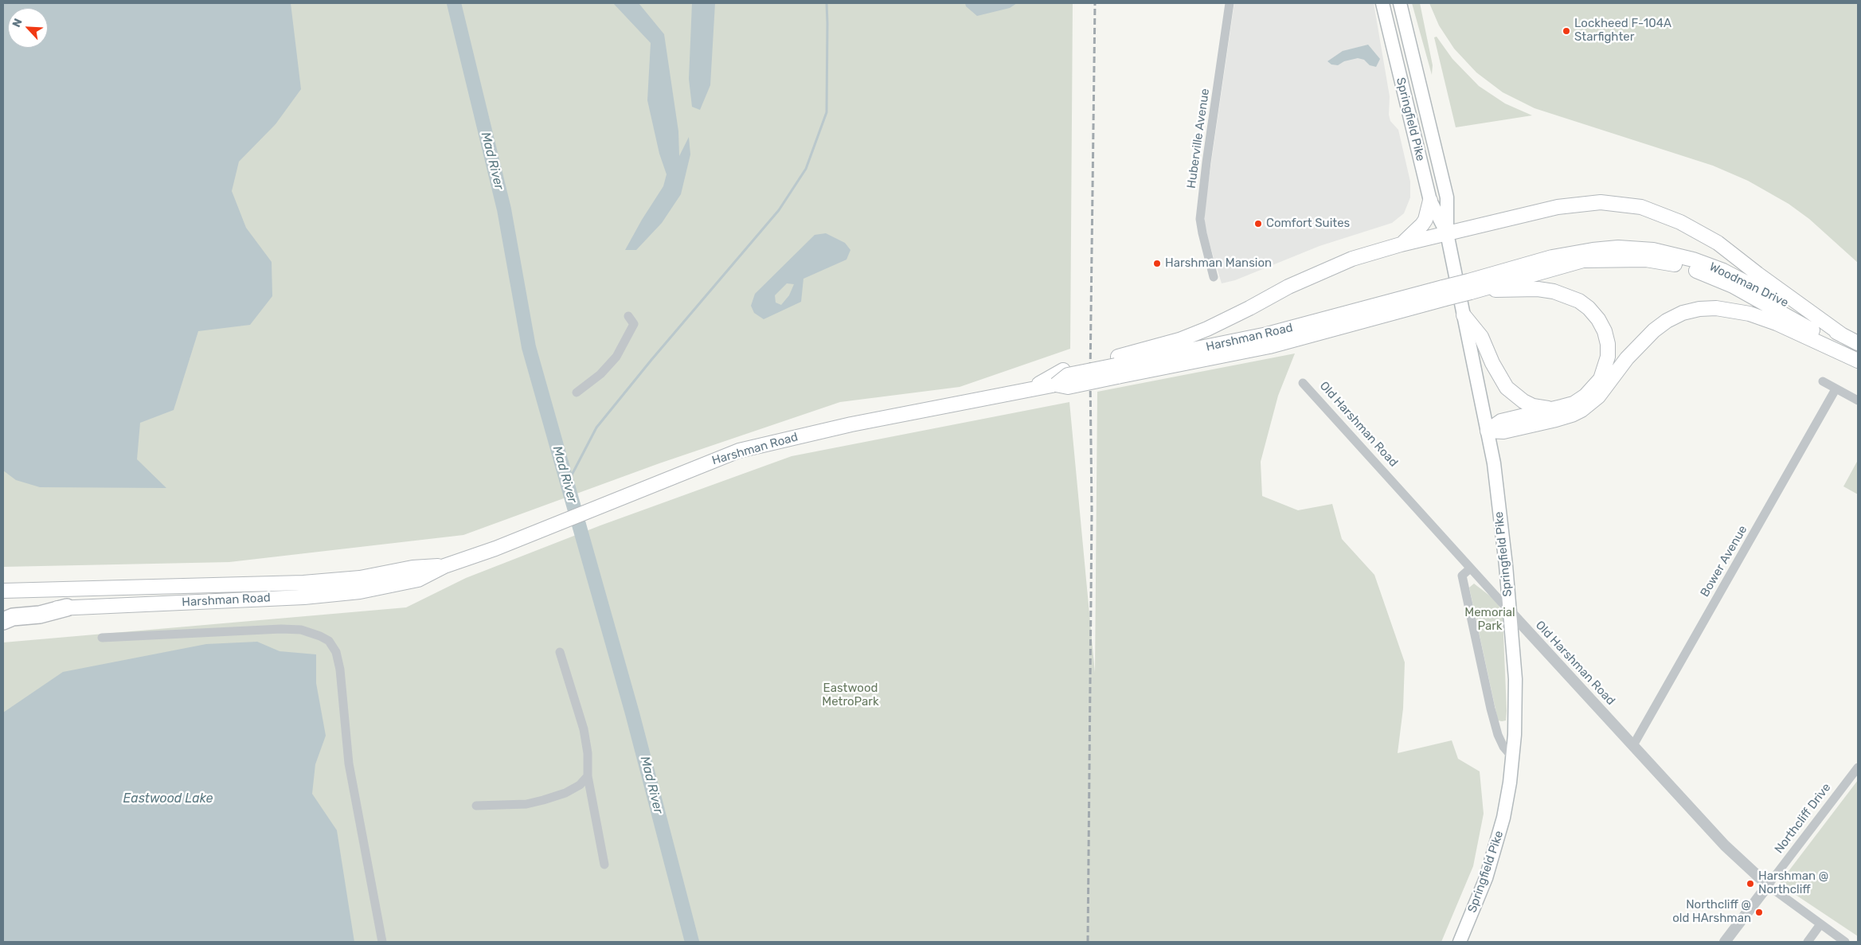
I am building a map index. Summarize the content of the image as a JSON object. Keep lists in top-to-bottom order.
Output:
{
  "streets": {
    "main road": ["Springfield Pike", "Woodman Drive", "Harshman Road"],
    "street": [
      "Huberville Avenue",
      "Old Harshman Road",
      "Bower Avenue",
      "Northcliff Drive"
    ]
  },
  "crossings": [
    ["Springfield Pike", "Old Harshman Road"],
    ["Woodman Drive", "Harshman Road"],
    ["Old Harshman Road", "Bower Avenue"],
    ["Old Harshman Road", "Northcliff Drive"]
  ],
  "water": ["Mad River", "Eastwood Lake"],
  "parks": ["Memorial Park", "Eastwood MetroPark"],
  "places": [
    "Lockheed F-104A Starfighter",
    "Comfort Suites",
    "Harshman Mansion",
    "Harshman @ Northcliff",
    "Northcliff @ old HArshman"
  ],
  "north": "top left"
}
